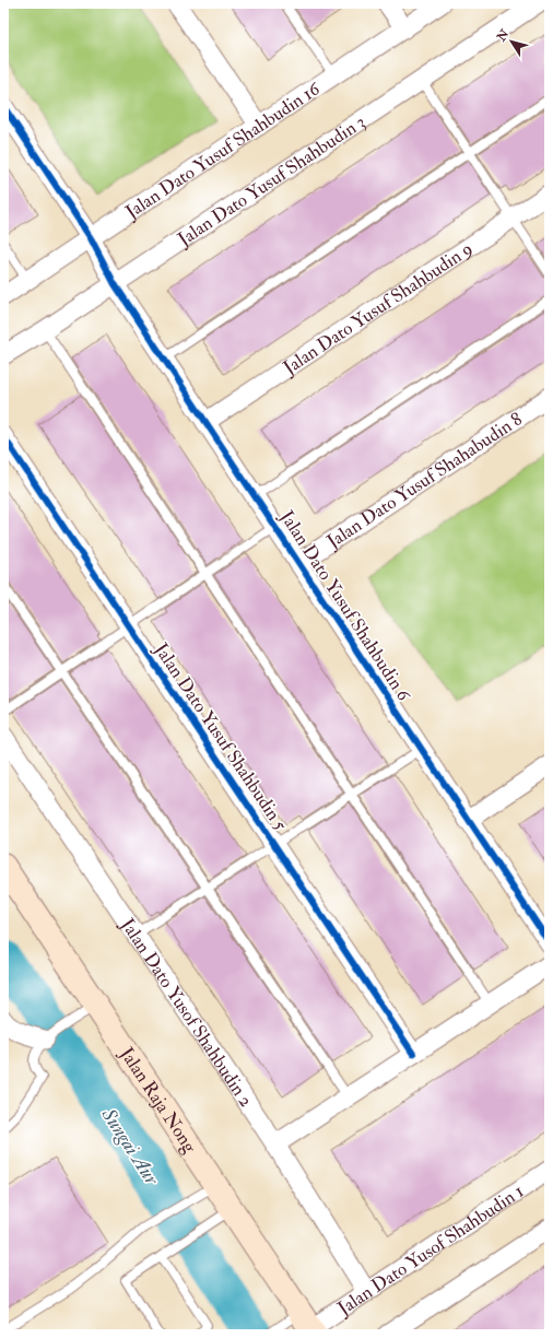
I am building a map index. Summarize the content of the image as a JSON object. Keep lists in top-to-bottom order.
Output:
{
  "streets": {
    "main road": ["Jalan Raja Nong"],
    "street": [
      "Jalan Dato Yusuf Shahbudin 16",
      "Jalan Dato Yusuf Shahbudin 3",
      "Jalan Dato Yusuf Shahbudin 9",
      "Jalan Dato Yusuf Shahabudin 8",
      "Jalan Dato Yusuf Shahbudin 6",
      "Jalan Dato Yusuf Shahbudin 5",
      "Jalan Dato Yusof Shahbudin 2",
      "Jalan Dato Yusof Shahbudin 1"
    ]
  },
  "crossings": [
    ["Jalan Dato Yusuf Shahbudin 16", "Jalan Dato Yusuf Shahbudin 6"],
    ["Jalan Dato Yusuf Shahbudin 3", "Jalan Dato Yusuf Shahbudin 6"],
    ["Jalan Dato Yusuf Shahbudin 9", "Jalan Dato Yusuf Shahbudin 6"],
    ["Jalan Dato Yusuf Shahabudin 8", "Jalan Dato Yusuf Shahbudin 6"],
    ["Jalan Dato Yusof Shahbudin 2", "Jalan Dato Yusof Shahbudin 1"],
    ["Jalan Raja Nong", "Jalan Dato Yusof Shahbudin 1"]
  ],
  "water": ["Sungai Aur"],
  "north": "top left"
}
